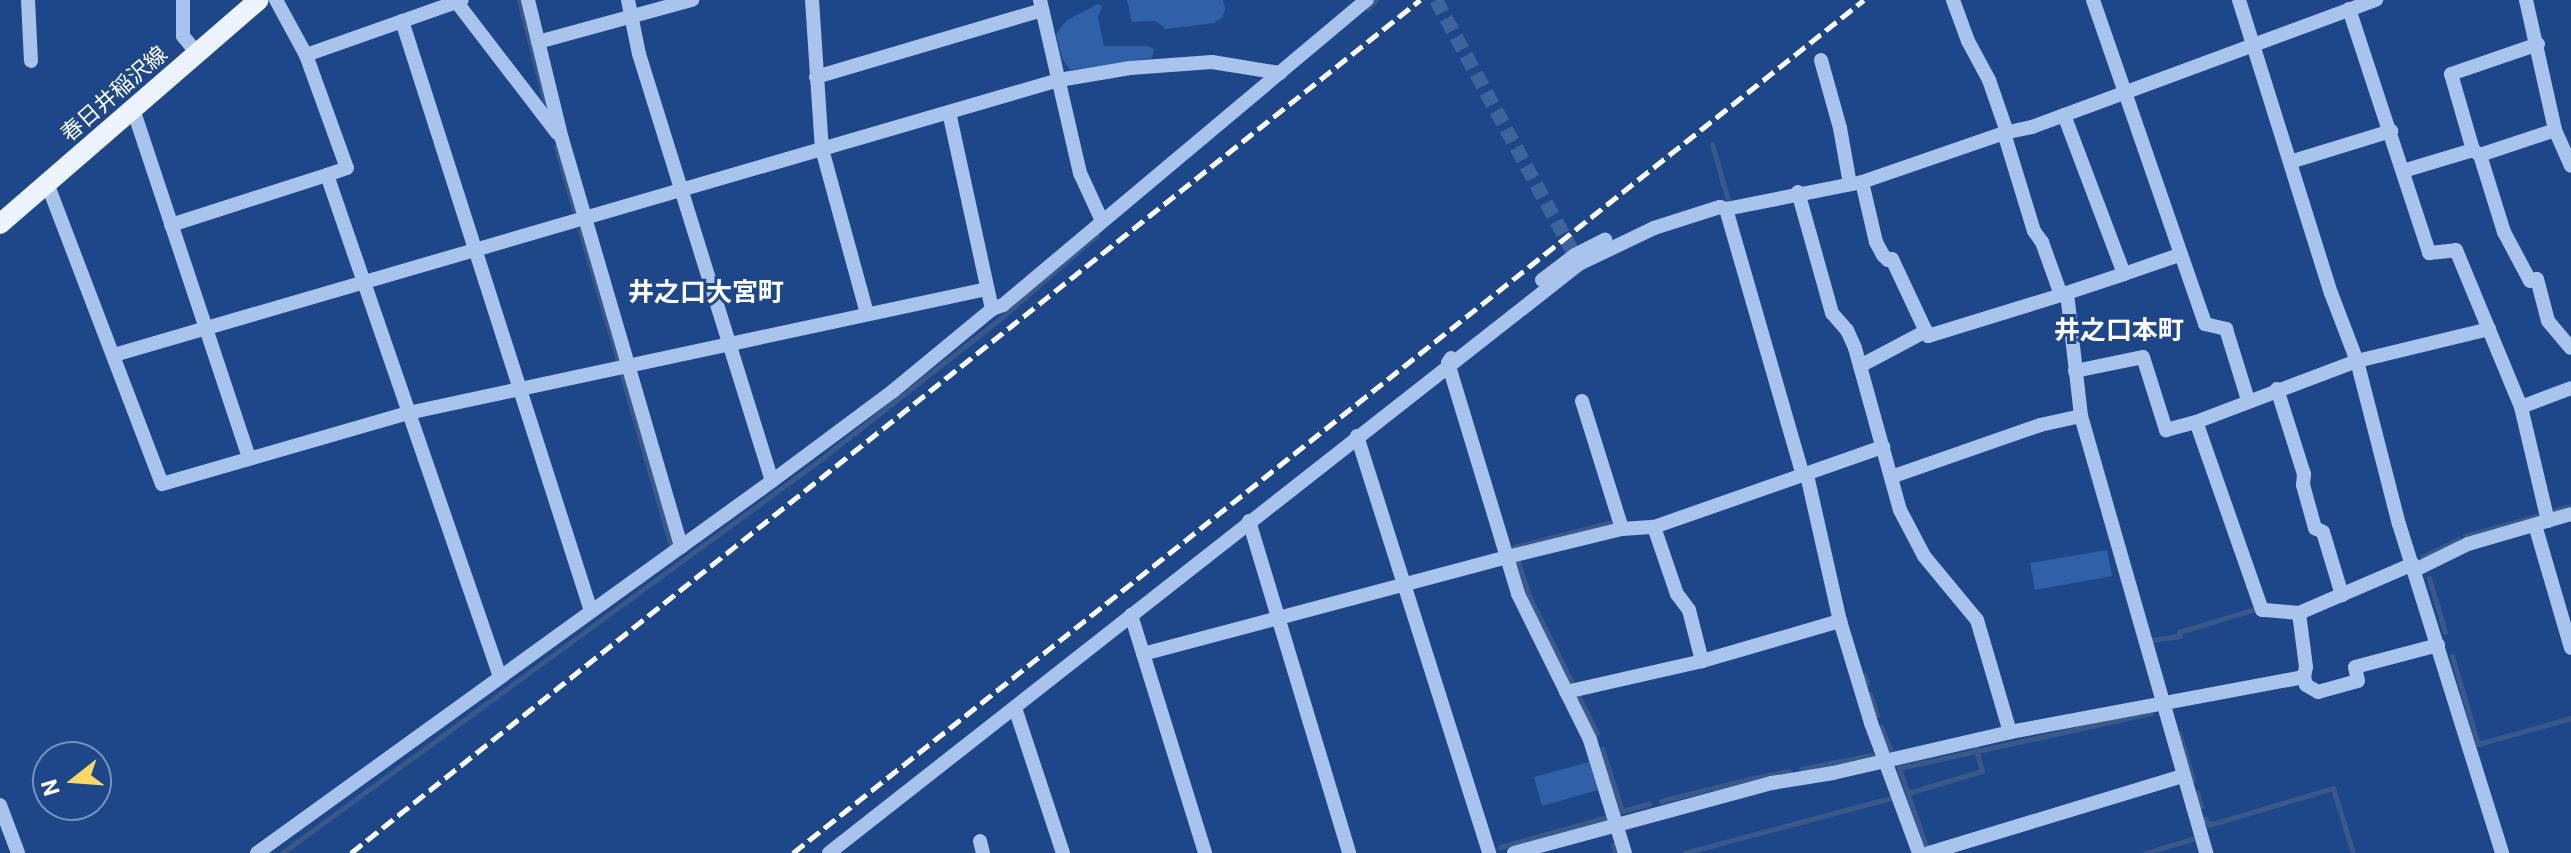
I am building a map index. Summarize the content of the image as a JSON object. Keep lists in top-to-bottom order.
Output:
{
  "streets": {
    "main road": ["春日井稲沢線"]
  },
  "districts": ["井之口大宮町", "井之口本町"],
  "north": "left"
}
